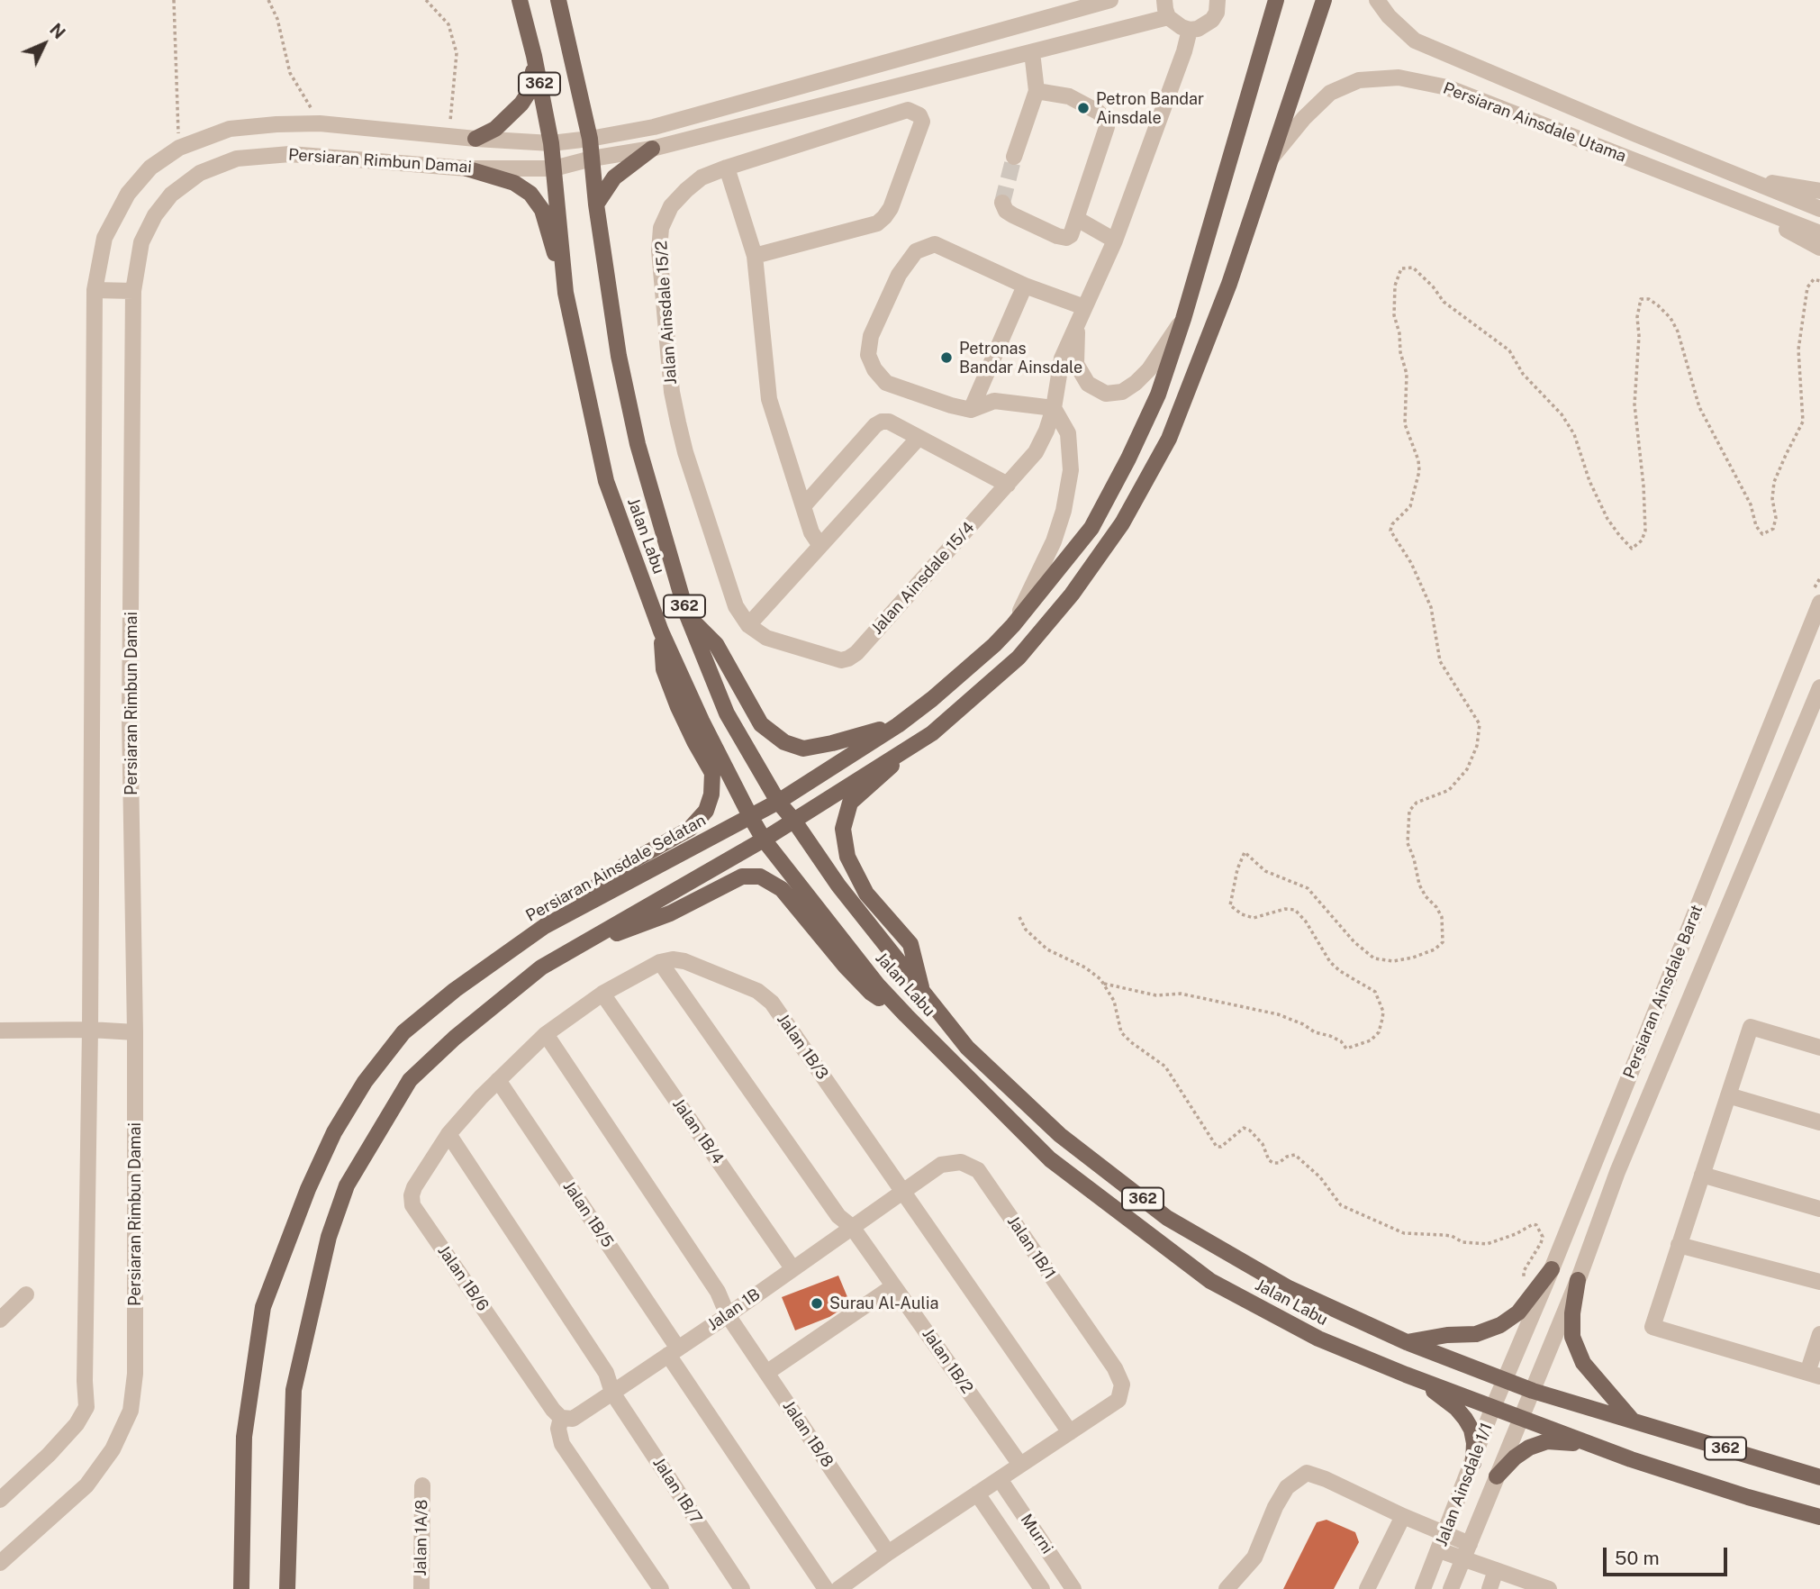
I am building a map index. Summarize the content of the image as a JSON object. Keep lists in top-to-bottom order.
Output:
{
  "streets": {
    "main road": ["362", "Jalan Labu", "Persiaran Ainsdale Selatan"],
    "street": [
      "Persiaran Ainsdale Utama",
      "Persiaran Rimbun Damai",
      "Jalan Ainsdale 15/2",
      "Jalan Ainsdale 15/4",
      "Persiaran Ainsdale Barat",
      "Jalan 1B/3",
      "Jalan 1B/4",
      "Jalan 1B/5",
      "Jalan 1B/1",
      "Jalan 1B/6",
      "Jalan 1B",
      "Jalan 1B/2",
      "Jalan 1B/8",
      "Jalan Ainsdale 1/1",
      "Jalan 1B/7",
      "Murni",
      "Jalan 1A/8"
    ]
  },
  "crossings": [
    ["Persiaran Rimbun Damai", "Jalan Labu"],
    ["Jalan Ainsdale 15/2", "Jalan Ainsdale 15/4"],
    ["Jalan Labu", "Persiaran Ainsdale Selatan"],
    ["Jalan Labu", "Persiaran Ainsdale Barat"],
    ["Jalan Labu", "Jalan Ainsdale 1/1"],
    ["Persiaran Ainsdale Barat", "Jalan Ainsdale 1/1"],
    ["Jalan 1B/3", "Jalan 1B/1"],
    ["Jalan 1B/3", "Jalan 1B/6"],
    ["Jalan 1B/3", "Jalan 1B"],
    ["Jalan 1B/3", "Jalan 1B/2"],
    ["Jalan 1B/4", "Jalan 1B/6"],
    ["Jalan 1B/4", "Jalan 1B"],
    ["Jalan 1B/5", "Jalan 1B/6"],
    ["Jalan 1B/5", "Jalan 1B"],
    ["Jalan 1B/1", "Jalan 1B"],
    ["Jalan 1B/6", "Jalan 1B"],
    ["Jalan 1B/6", "Jalan 1B/2"],
    ["Jalan 1B/6", "Jalan 1B/8"],
    ["Jalan 1B/6", "Jalan 1B/7"],
    ["Jalan 1B", "Jalan 1B/2"],
    ["Jalan 1B", "Jalan 1B/8"],
    ["Jalan 1B", "Jalan 1B/7"]
  ],
  "places": ["Petron Bandar Ainsdale", "Petronas Bandar Ainsdale", "Surau Al-Aulia"],
  "scale_bar": "50 m",
  "north": "top right"
}
